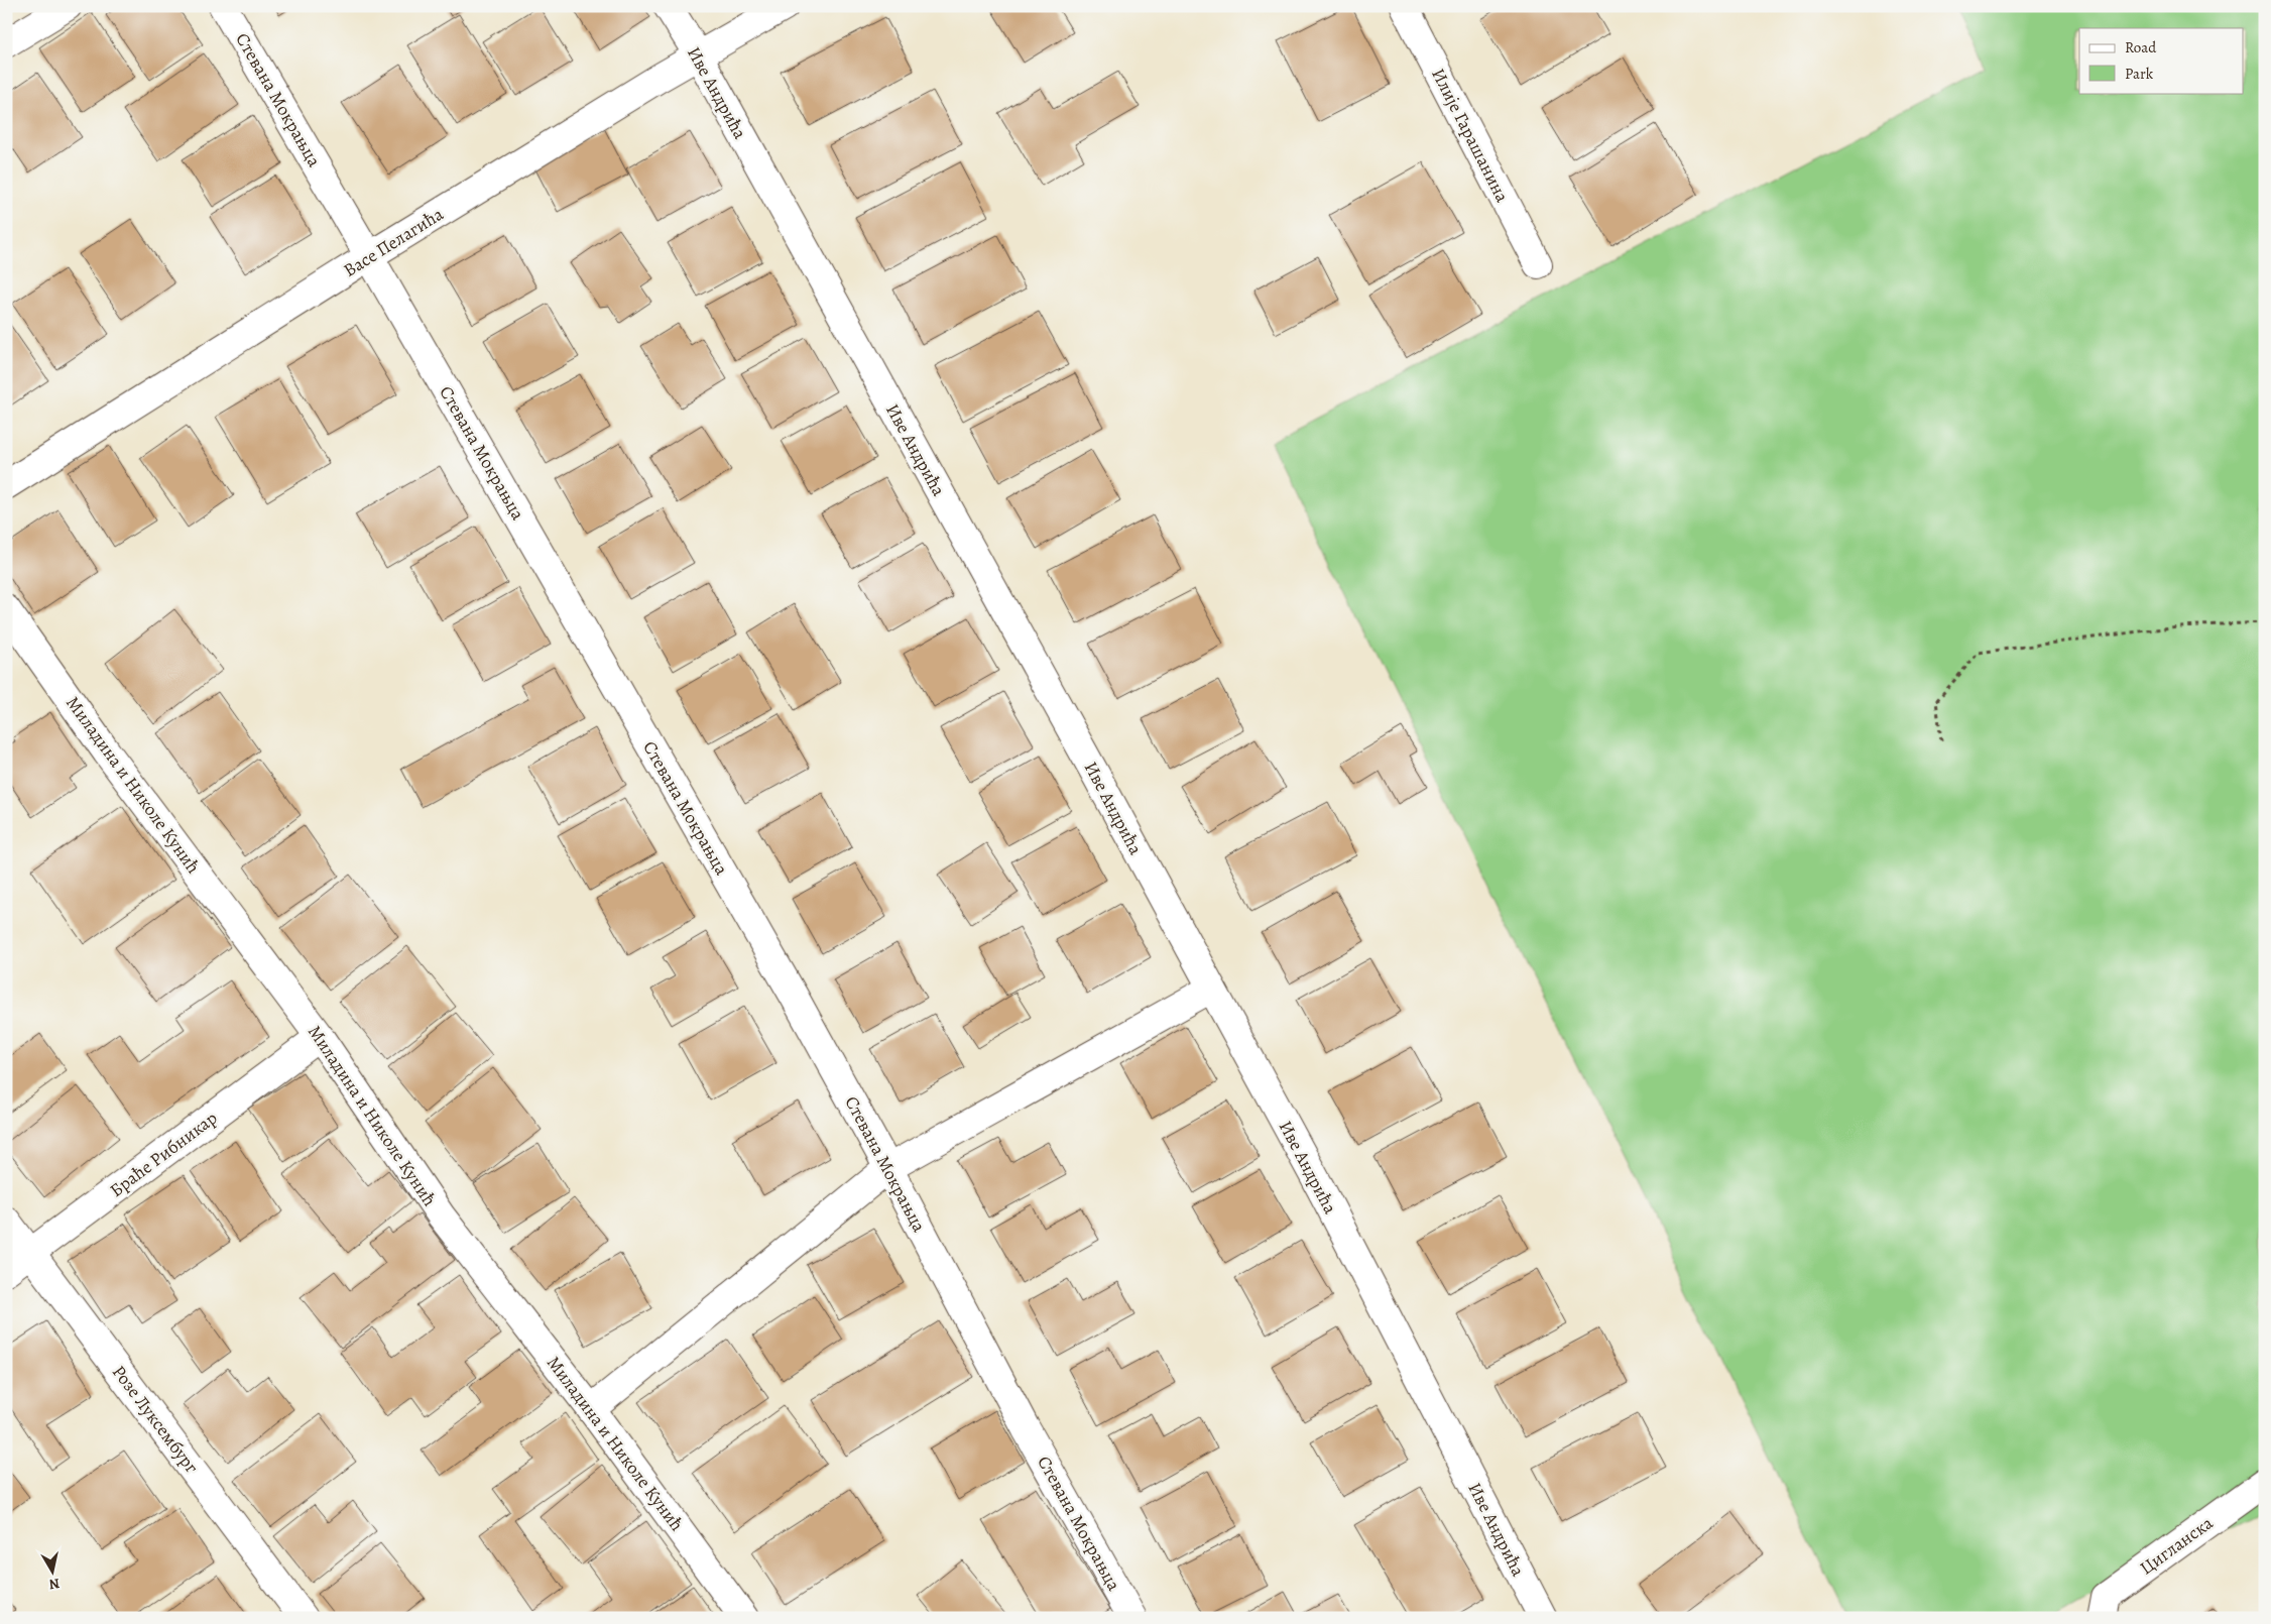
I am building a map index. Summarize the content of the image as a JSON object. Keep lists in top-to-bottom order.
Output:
{
  "streets": {
    "street": [
      "Иве Андрића",
      "Стевана Мокрањца",
      "Илије Гарашанина",
      "Васе Пелагића",
      "Миладина и Николе Кунић",
      "Браће Рибникар",
      "Розе Луксембург",
      "Цигланска"
    ]
  },
  "crossings": [
    ["Иве Андрића", "Васе Пелагића"],
    ["Стевана Мокрањца", "Васе Пелагића"],
    ["Миладина и Николе Кунић", "Браће Рибникар"],
    ["Браће Рибникар", "Розе Луксембург"]
  ],
  "legend": ["Road", "Park"],
  "north": "bottom"
}
